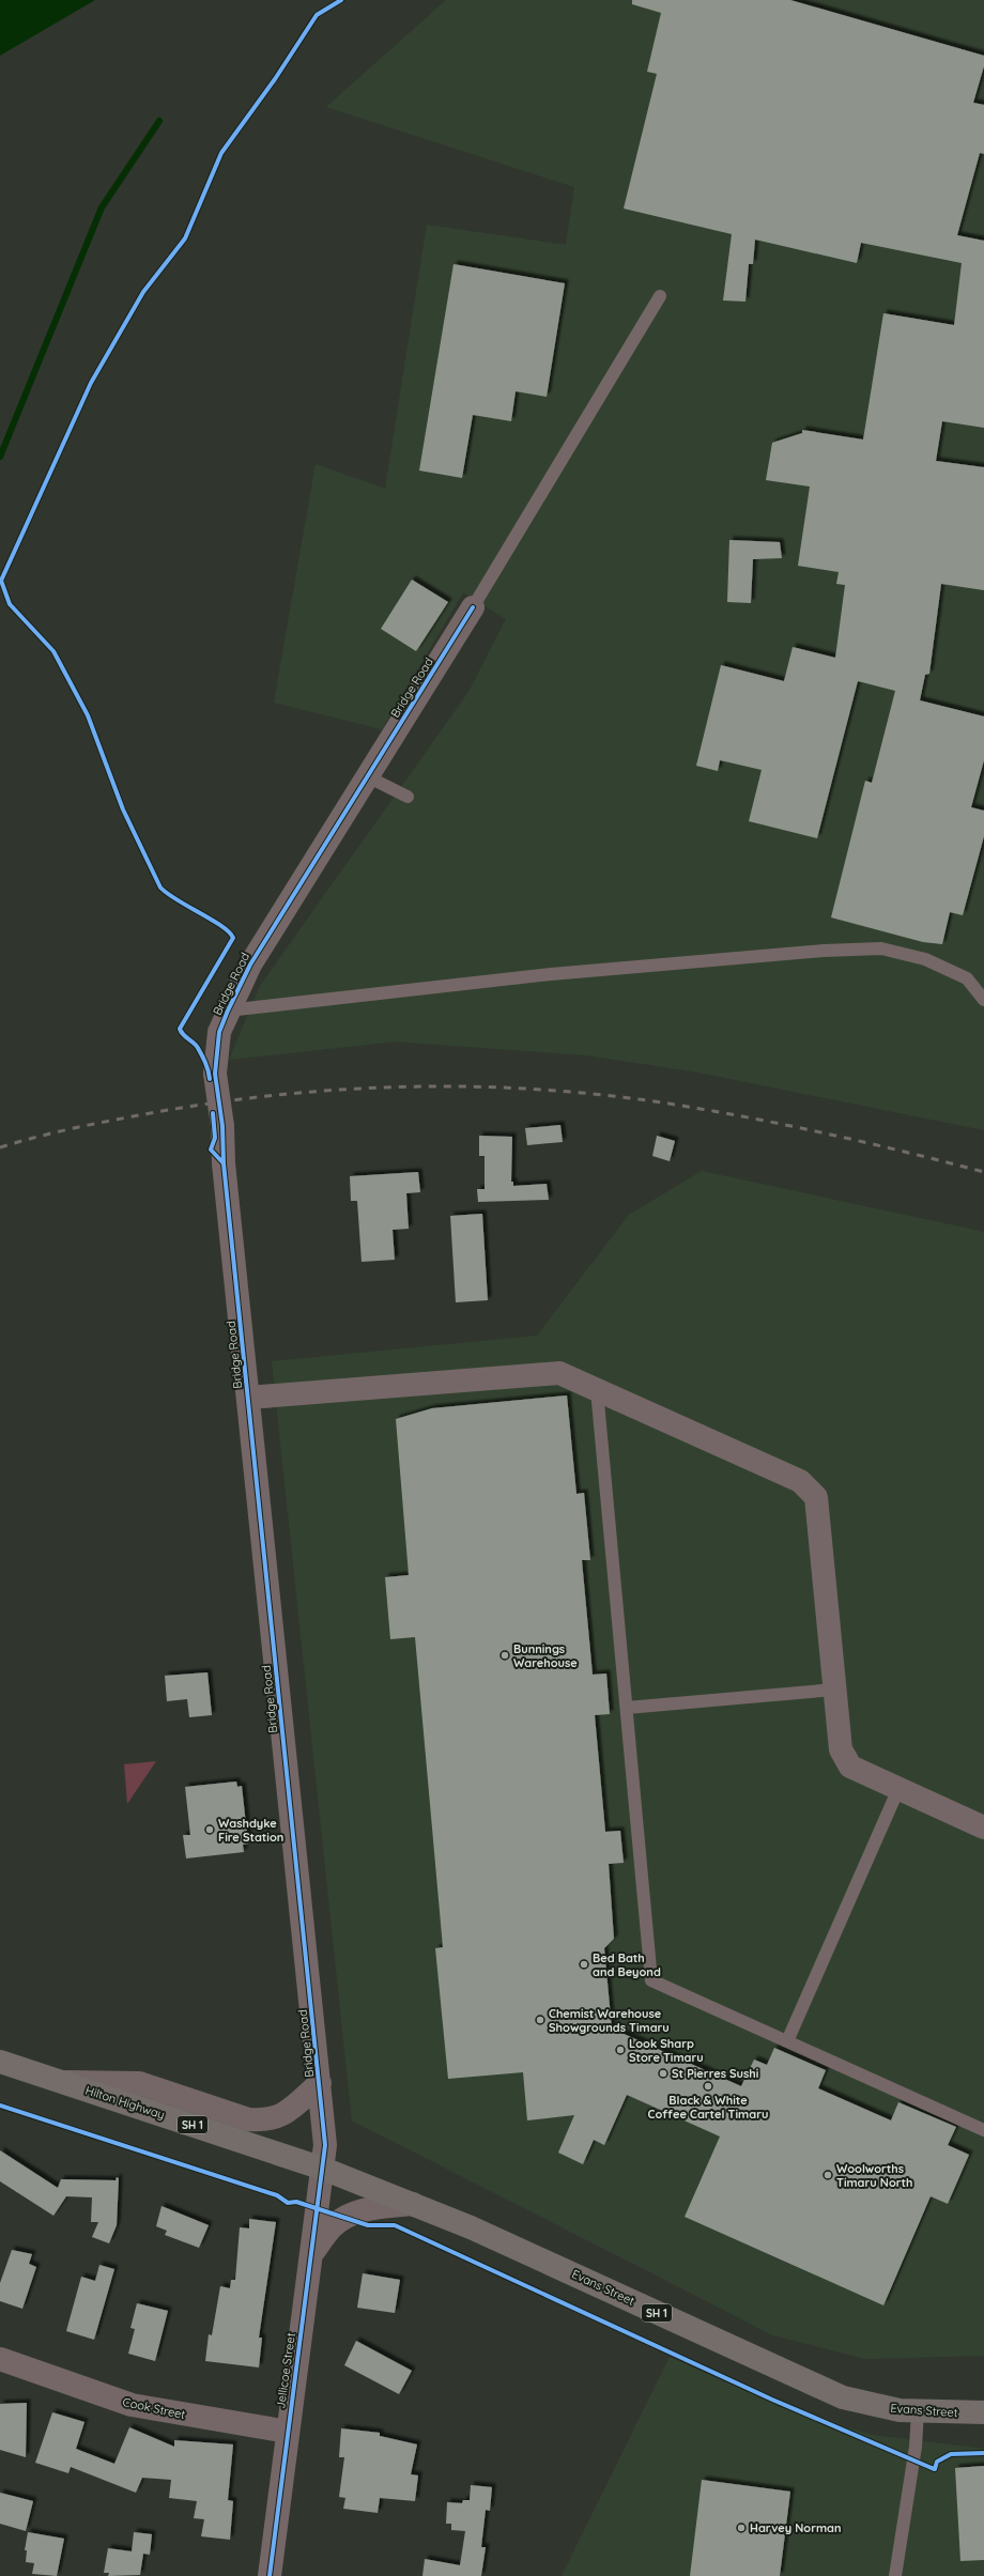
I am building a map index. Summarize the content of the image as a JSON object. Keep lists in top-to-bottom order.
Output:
{
  "streets": {
    "highway": ["Hilton Highway", "SH 1", "Evans Street"],
    "street": ["Bridge Road", "Jellicoe Street", "Cook Street"]
  },
  "crossings": [
    ["Bridge Road", "Hilton Highway"],
    ["Bridge Road", "Evans Street"],
    ["Bridge Road", "Jellicoe Street"],
    ["Hilton Highway", "Evans Street"],
    ["Hilton Highway", "Jellicoe Street"],
    ["Evans Street", "Jellicoe Street"],
    ["Jellicoe Street", "Cook Street"]
  ],
  "places": [
    "Bunnings Warehouse",
    "Washdyke Fire Station",
    "Bed Bath and Beyond",
    "Chemist Warehouse Showgrounds Timaru",
    "Look Sharp Store Timaru",
    "St Pierres Sushi",
    "Black & White Coffee Cartel Timaru",
    "Woolworths Timaru North",
    "Harvey Norman"
  ]
}
